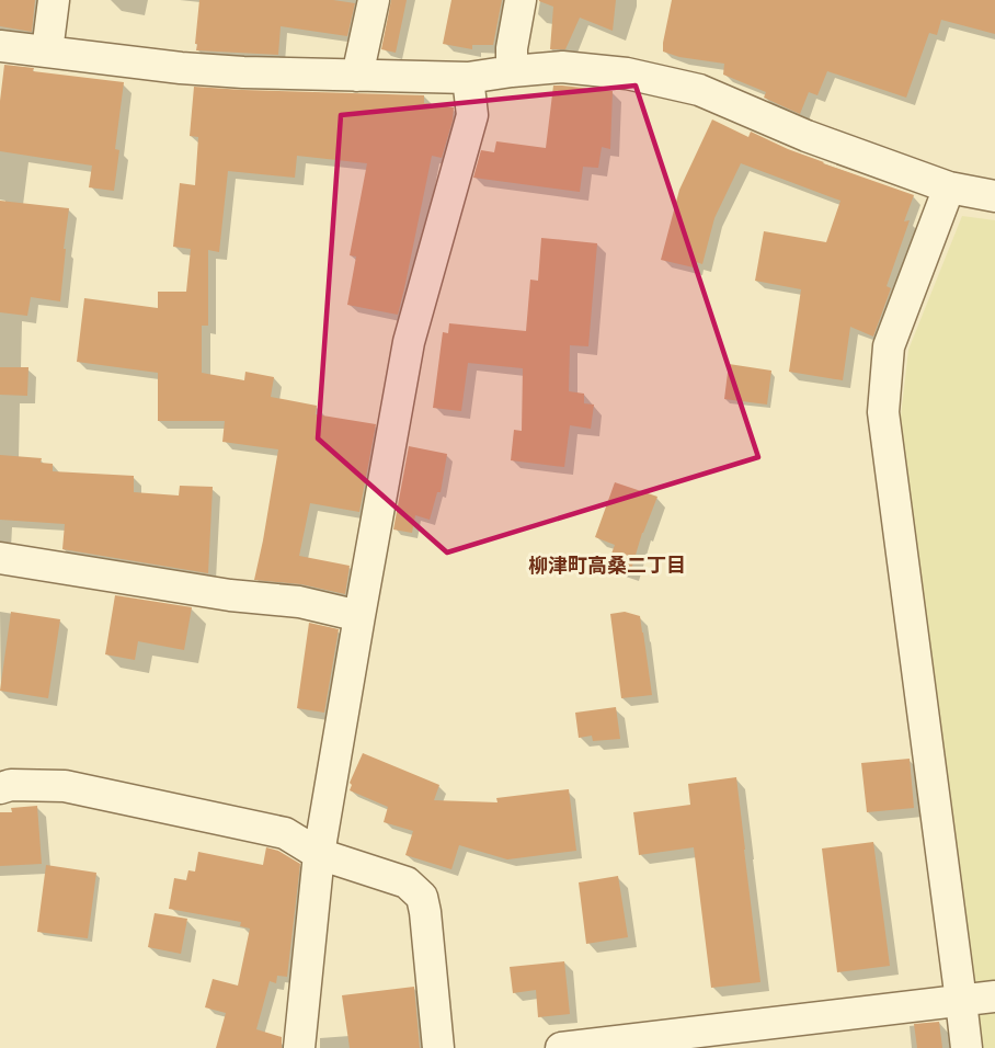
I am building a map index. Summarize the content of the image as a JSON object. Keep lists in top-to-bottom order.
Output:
{
  "districts": ["柳津町高桑二丁目"]
}
